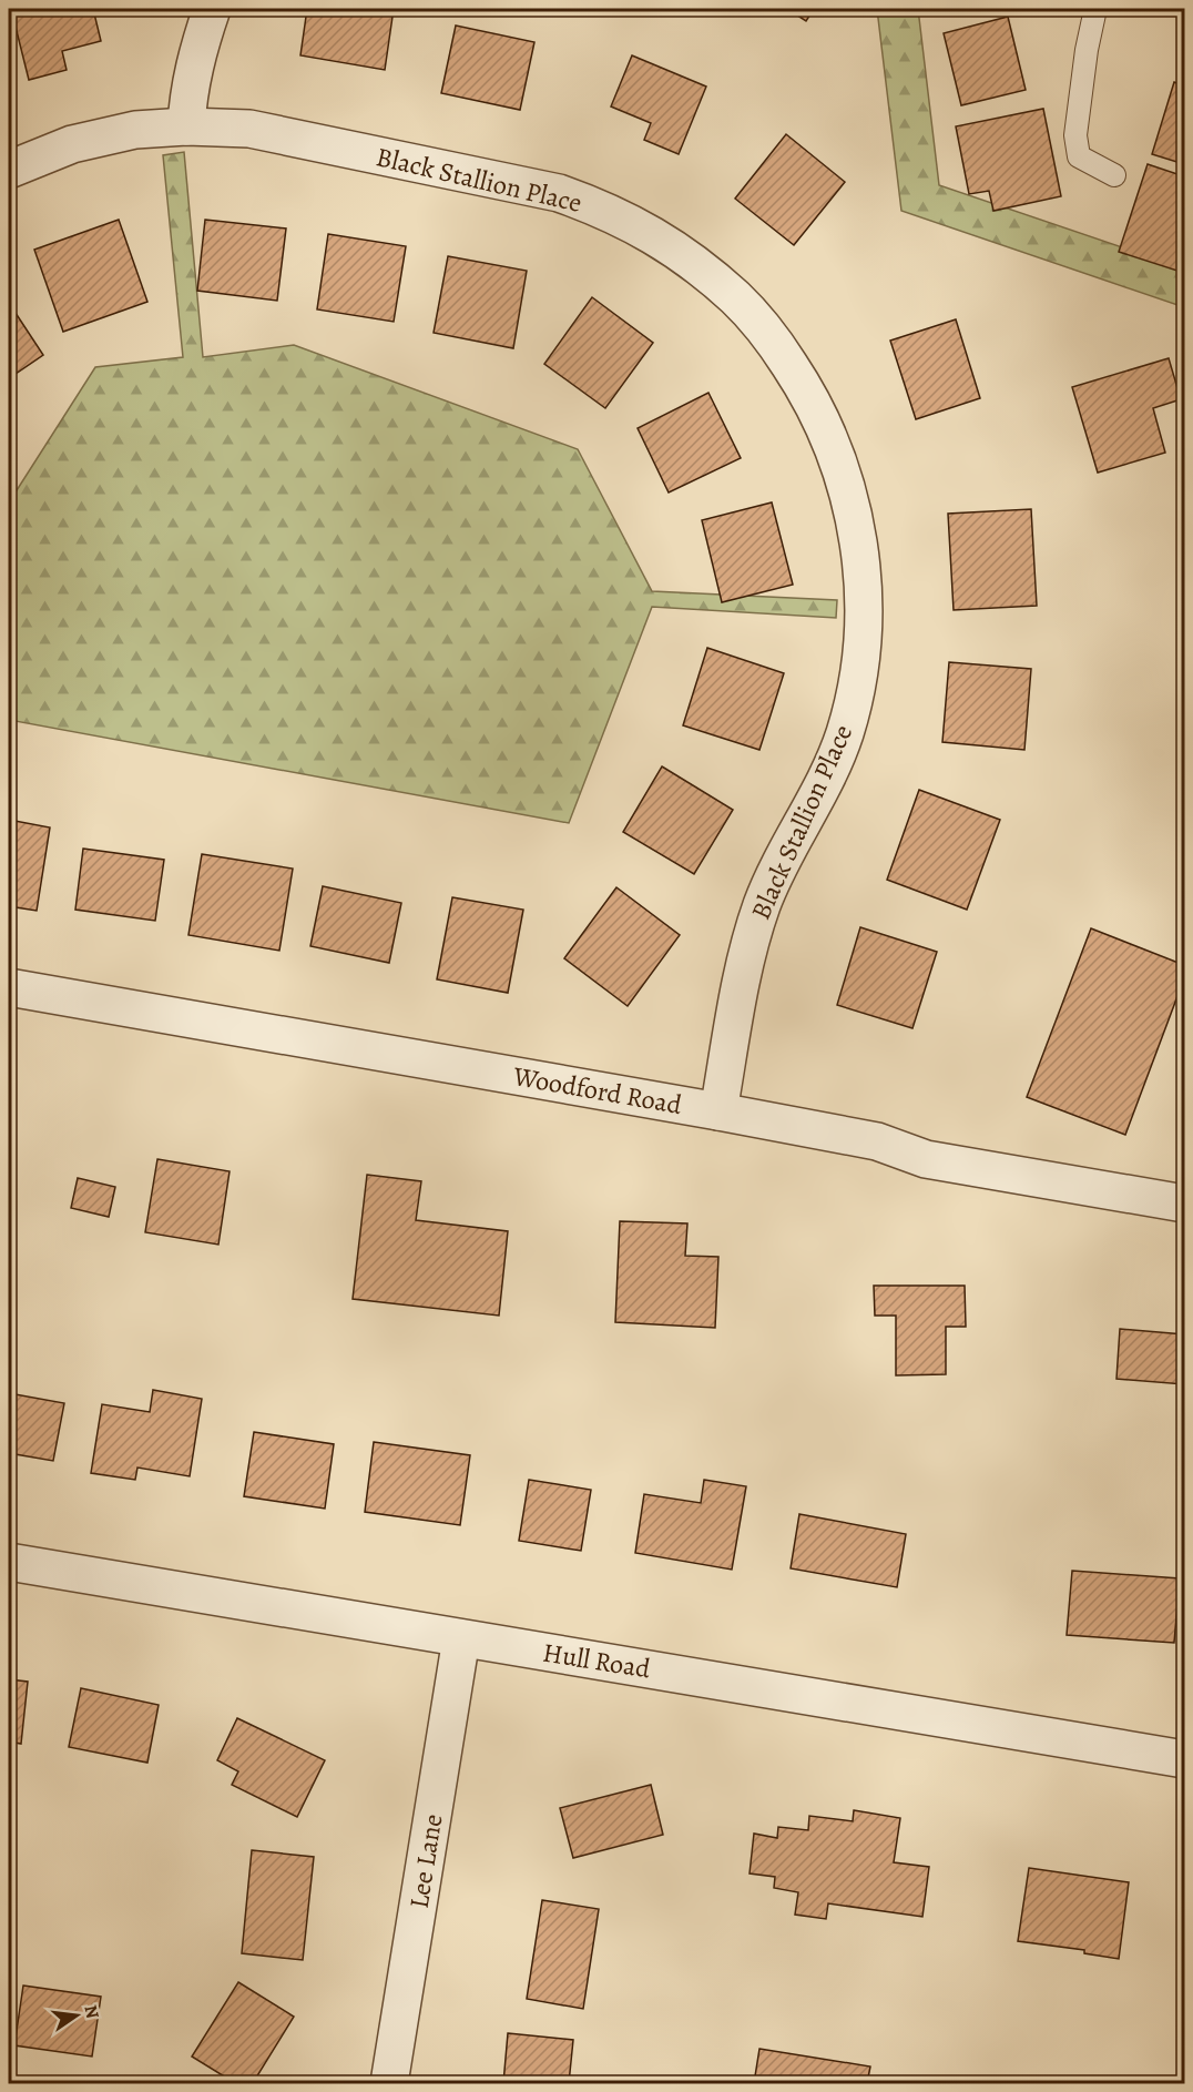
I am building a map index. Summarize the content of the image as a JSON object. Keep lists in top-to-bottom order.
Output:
{
  "streets": {
    "street": [
      "Black Stallion Place",
      "Woodford Road",
      "Hull Road",
      "Lee Lane"
    ]
  },
  "crossings": [
    ["Black Stallion Place", "Woodford Road"],
    ["Hull Road", "Lee Lane"]
  ],
  "north": "right"
}
